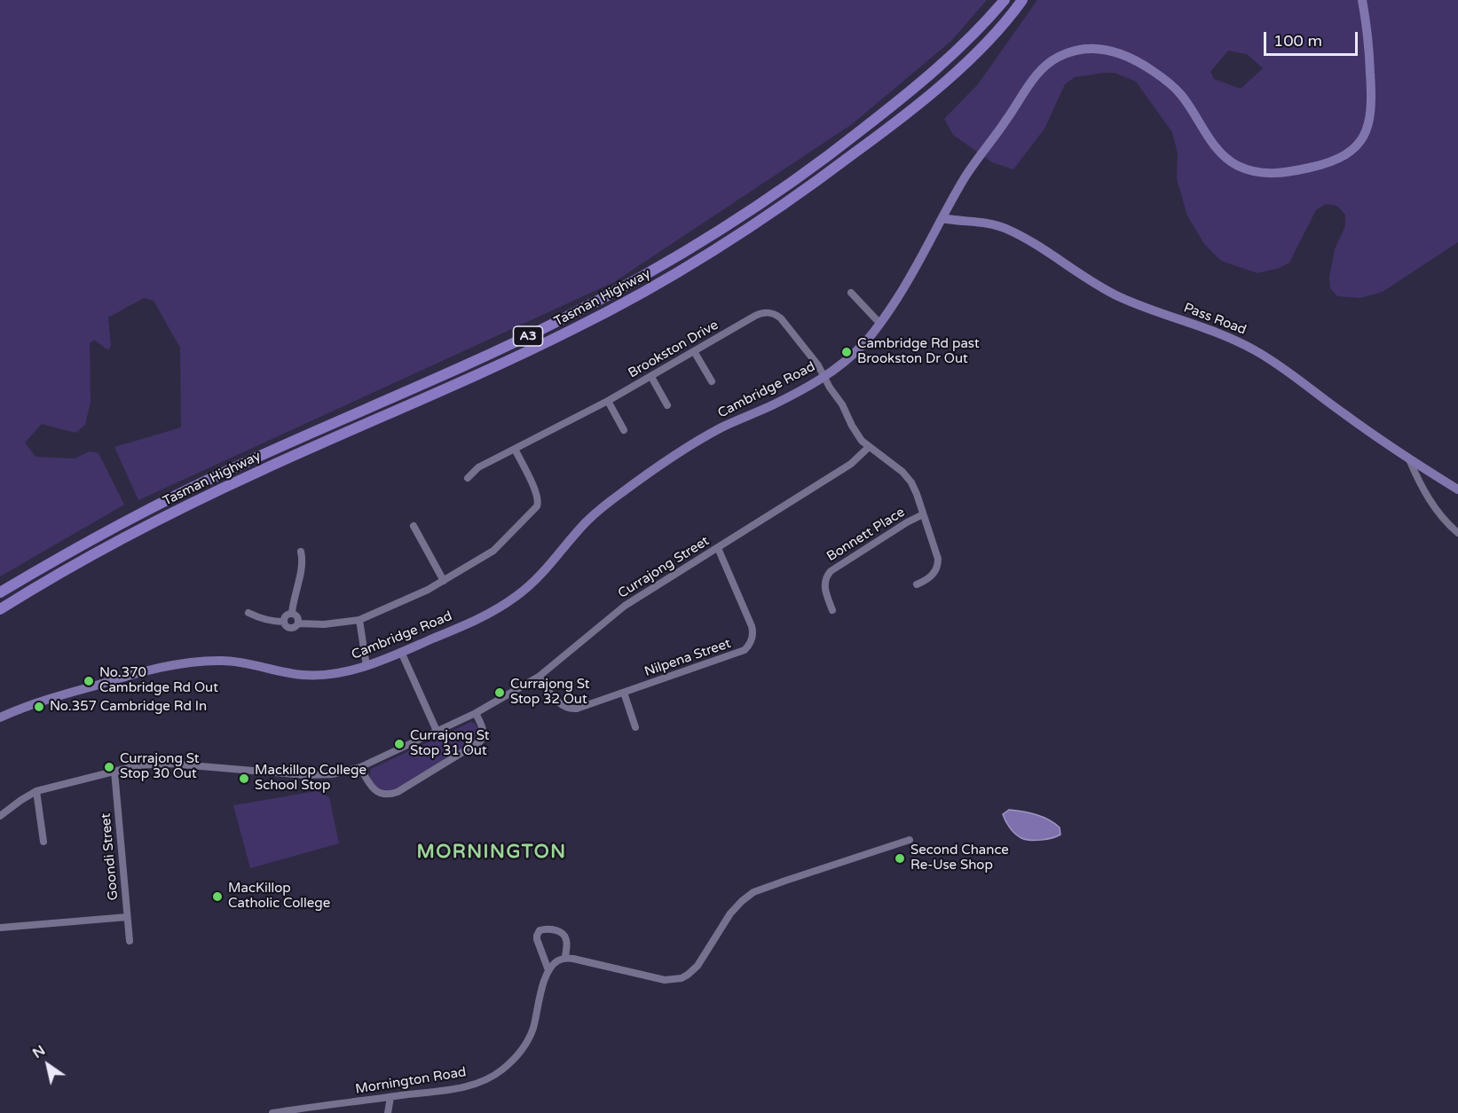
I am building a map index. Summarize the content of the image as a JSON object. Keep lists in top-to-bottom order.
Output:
{
  "streets": {
    "highway": ["Tasman Highway", "A3"],
    "main road": ["Pass Road", "Cambridge Road"],
    "street": [
      "Brookston Drive",
      "Bonnett Place",
      "Currajong Street",
      "Nilpena Street",
      "Goondi Street",
      "Mornington Road"
    ]
  },
  "crossings": [
    ["Pass Road", "Cambridge Road"],
    ["Brookston Drive", "Cambridge Road"],
    ["Currajong Street", "Nilpena Street"],
    ["Currajong Street", "Goondi Street"]
  ],
  "districts": ["MORNINGTON"],
  "places": [
    "Cambridge Rd past Brookston Dr Out",
    "No.370 Cambridge Rd Out",
    "Currajong St Stop 32 Out",
    "No.357 Cambridge Rd In",
    "Currajong St Stop 31 Out",
    "Currajong St Stop 30 Out",
    "Mackillop College School Stop",
    "Second Chance Re-Use Shop",
    "MacKillop Catholic College"
  ],
  "scale_bar": "100 m",
  "north": "top left"
}
